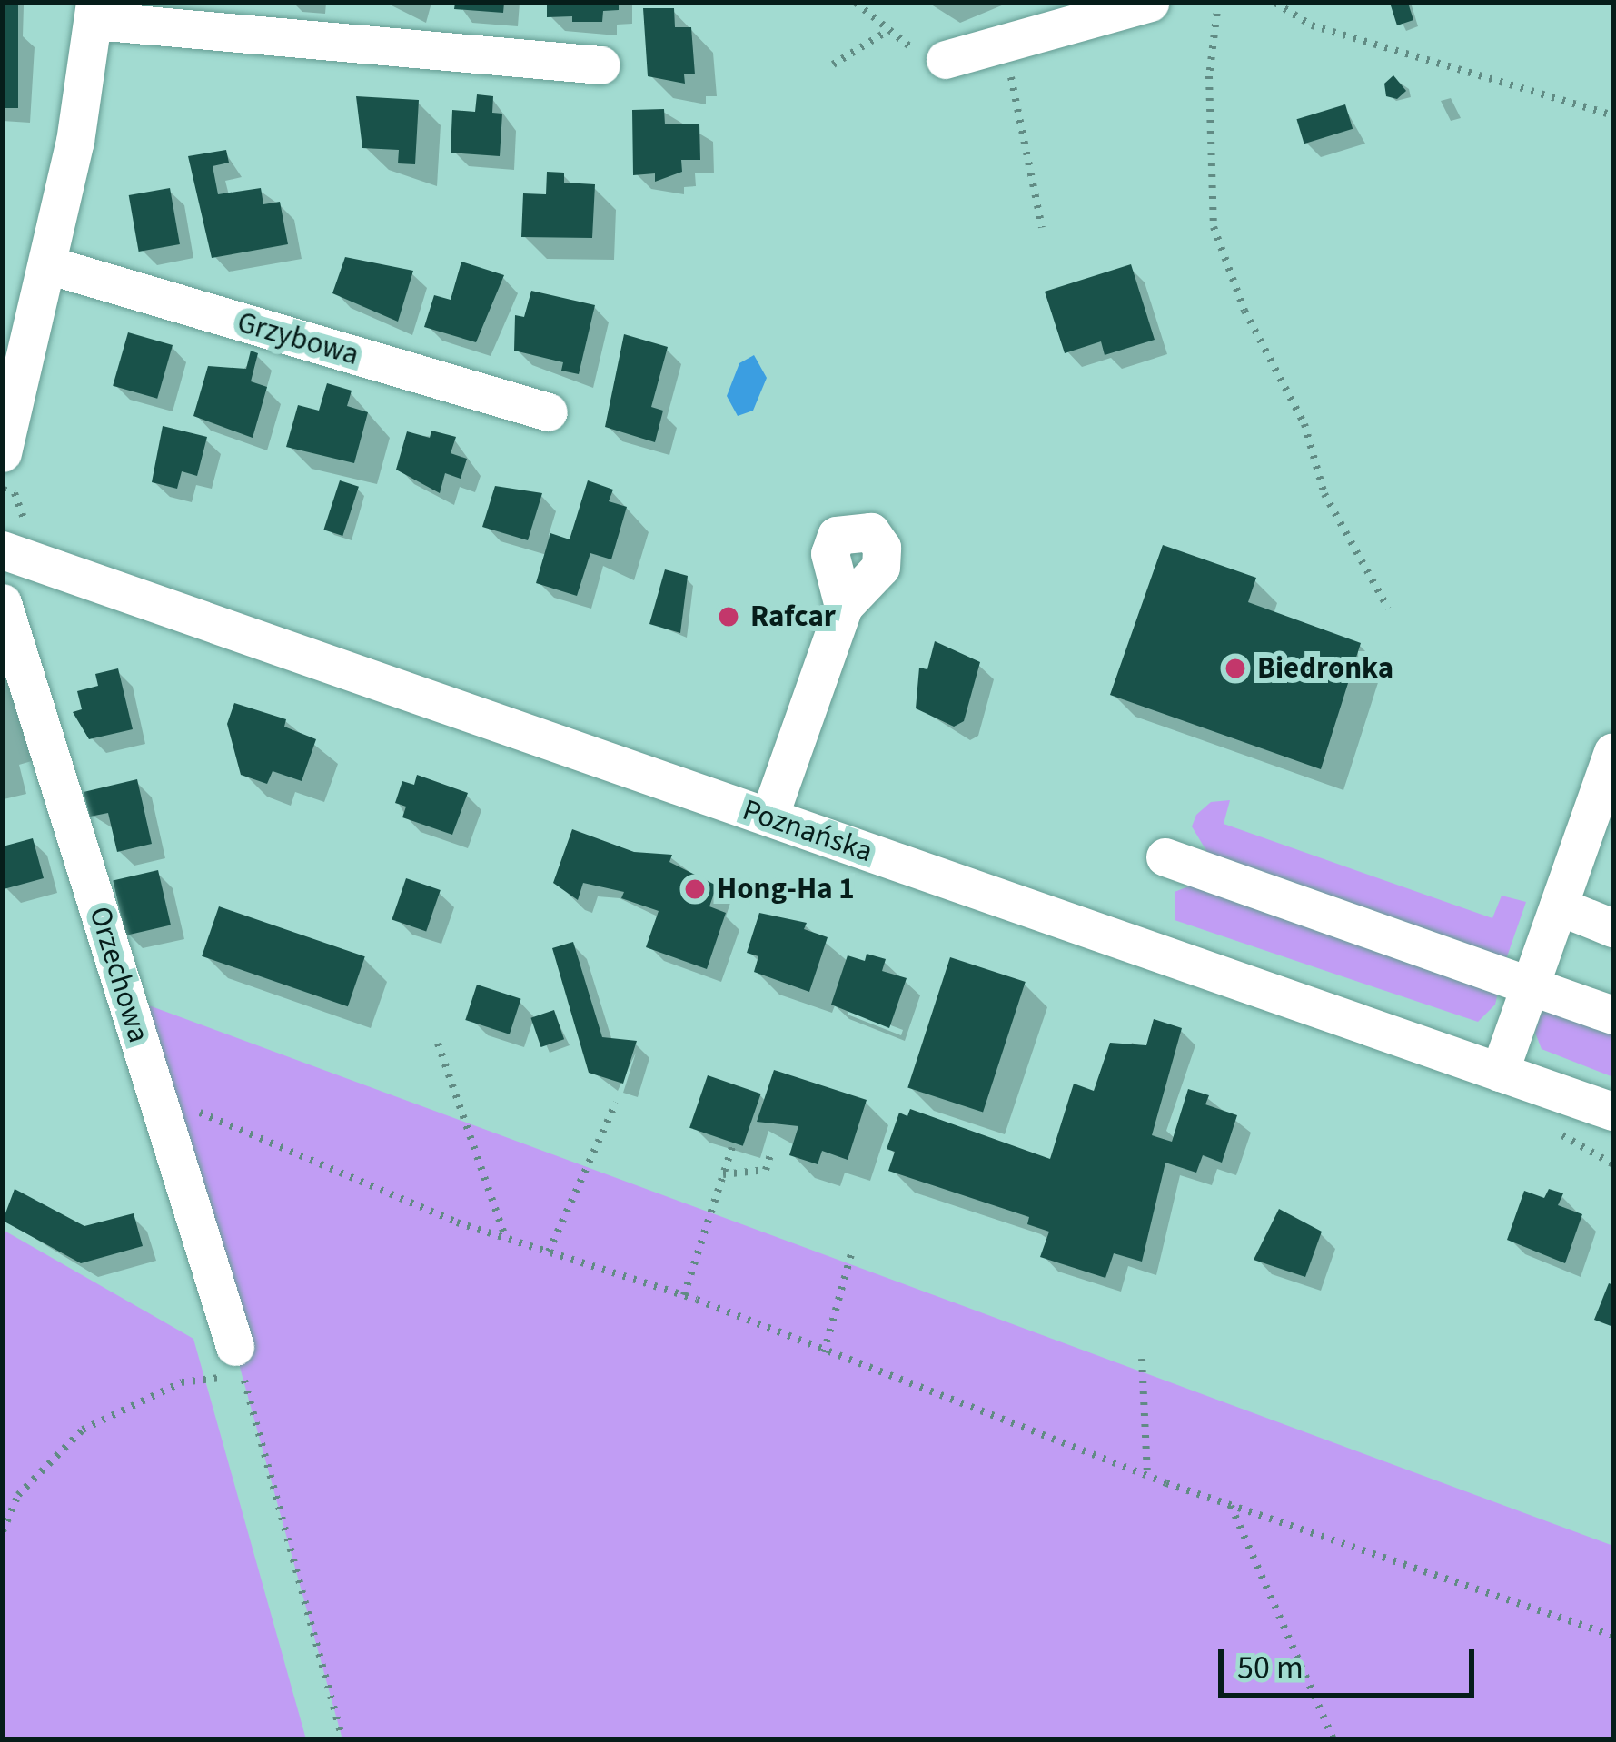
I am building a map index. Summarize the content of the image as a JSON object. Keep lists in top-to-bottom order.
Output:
{
  "streets": {
    "street": ["Grzybowa", "Poznańska", "Orzechowa"]
  },
  "places": ["Rafcar", "Biedronka", "Hong-Ha 1"],
  "scale_bar": "50 m"
}
